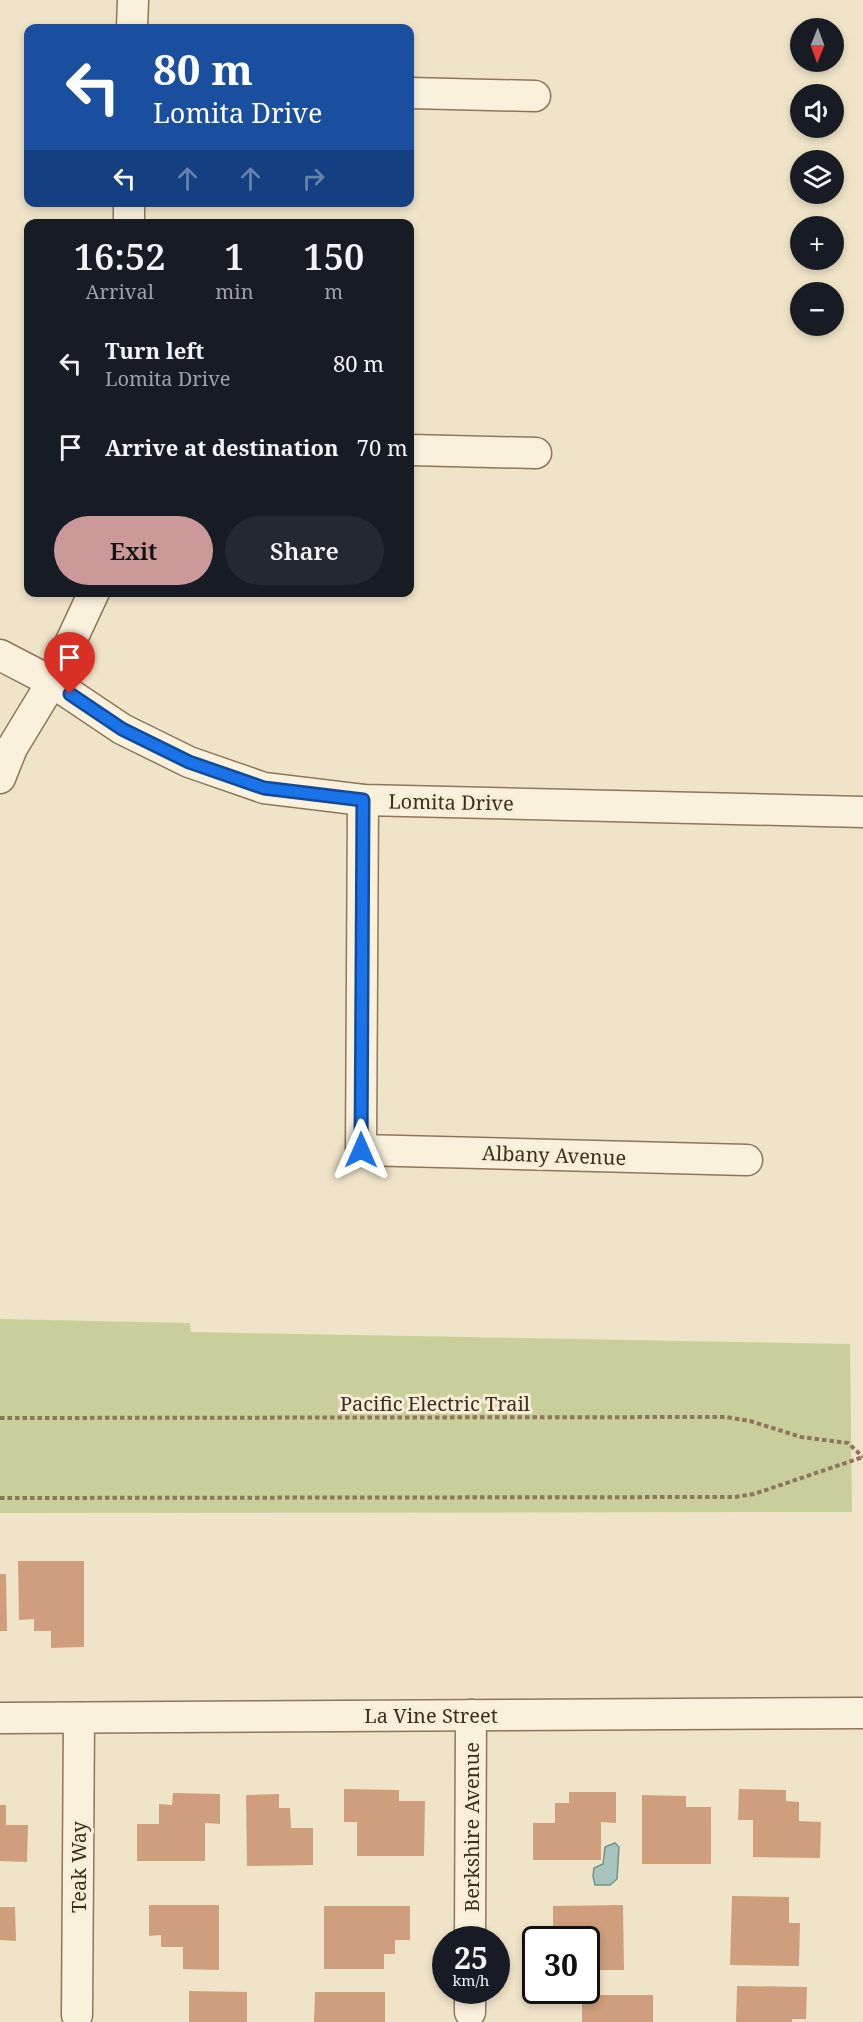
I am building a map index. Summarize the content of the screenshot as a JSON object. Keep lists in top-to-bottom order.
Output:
{
  "streets": {
    "street": [
      "Lomita Drive",
      "Albany Avenue",
      "La Vine Street",
      "Berkshire Avenue",
      "Teak Way"
    ],
    "path": ["Pacific Electric Trail"]
  },
  "crossings": [
    ["Lomita Drive", "Albany Avenue"],
    ["La Vine Street", "Berkshire Avenue"],
    ["La Vine Street", "Teak Way"]
  ],
  "north": "bottom",
  "page": {
    "map_buttons": ["+", "−"],
    "turn": ["80 m", "Lomita Drive"],
    "eta": [
      "16:52",
      "Arrival",
      "1",
      "min",
      "150",
      "m"
    ],
    "list": [
      {
        "name": "Turn left",
        "note": "Lomita Drive",
        "value": "80 m"
      },
      {
        "name": "Arrive at destination",
        "value": "70 m"
      }
    ],
    "buttons": ["Exit", "Share"],
    "speed": "25 km/h",
    "limit": "30"
  }
}
